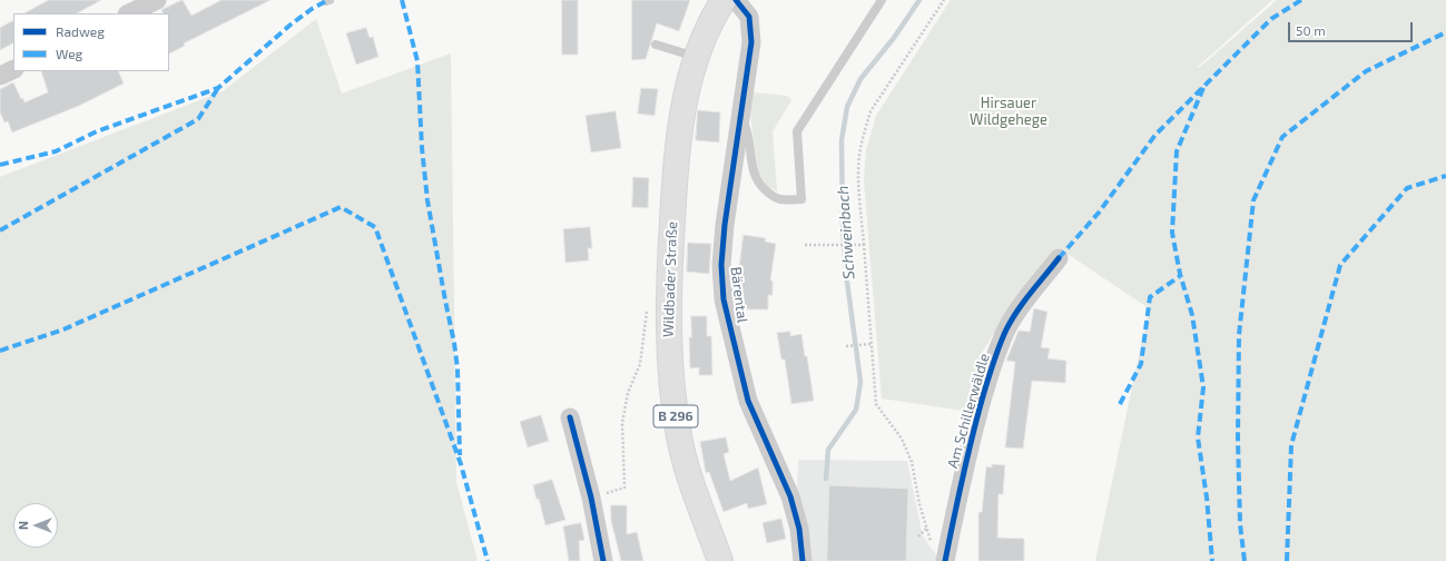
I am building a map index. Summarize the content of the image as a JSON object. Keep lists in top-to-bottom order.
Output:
{
  "streets": {
    "main road": ["Wildbader Straße", "B 296"],
    "street": ["Bärental", "Am Schillerwäldle"]
  },
  "water": ["Schweinbach"],
  "parks": ["Hirsauer Wildgehege"],
  "legend": ["Radweg", "Weg"],
  "scale_bar": "50 m",
  "north": "left"
}
